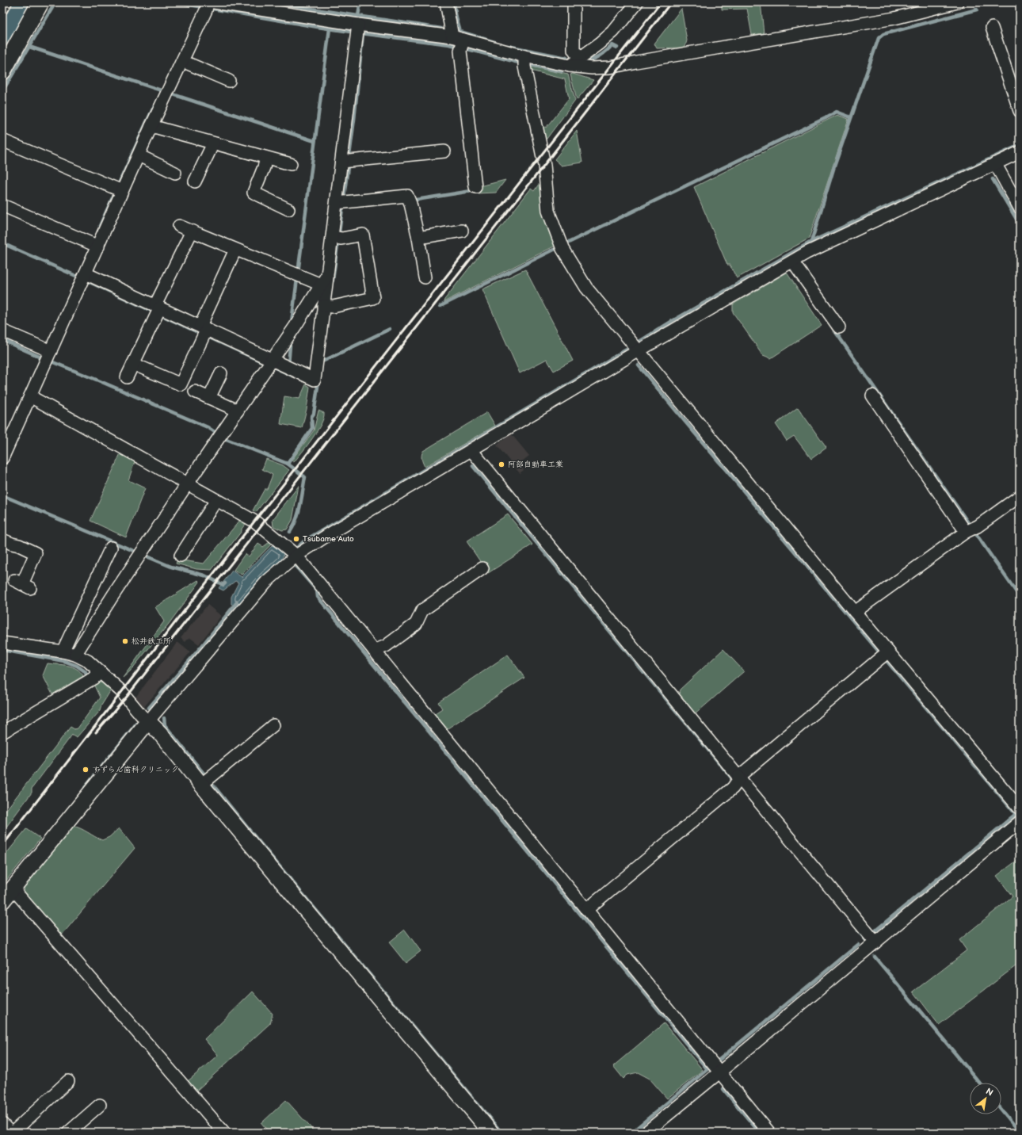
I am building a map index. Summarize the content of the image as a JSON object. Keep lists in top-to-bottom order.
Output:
{
  "places": [
    "阿部自動車工業",
    "Tsubame Auto",
    "松井鉄工所",
    "すずらん歯科クリニック"
  ],
  "north": "top right"
}
